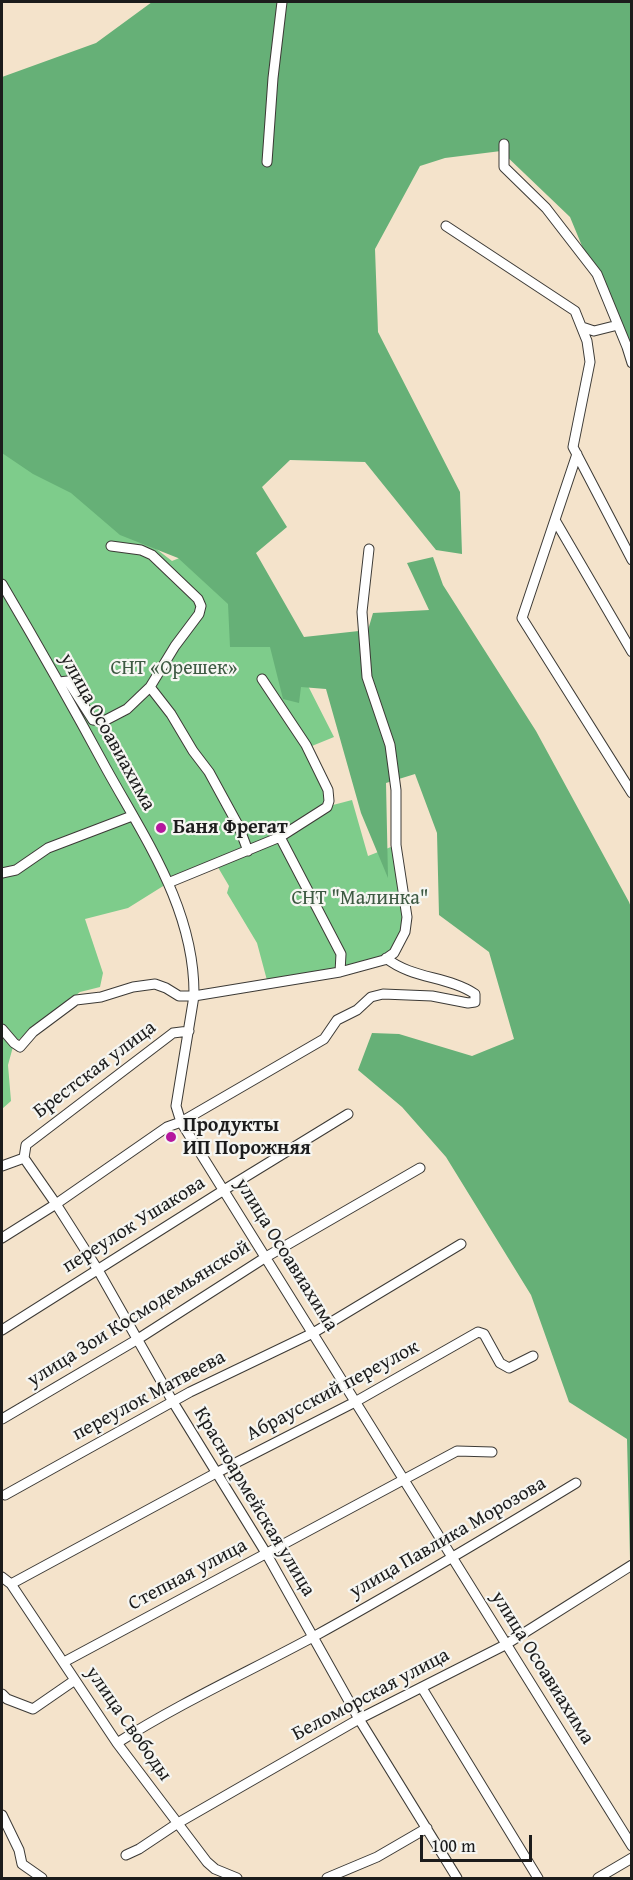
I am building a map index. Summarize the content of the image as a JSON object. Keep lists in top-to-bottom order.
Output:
{
  "streets": {
    "street": [
      "улица Осоавиахима",
      "Брестская улица",
      "переулок Ушакова",
      "улица Зои Космодемьянской",
      "Абраусский переулок",
      "переулок Матвеева",
      "Красноармейская улица",
      "улица Павлика Морозова",
      "Степная улица",
      "Беломорская улица",
      "улица Свободы"
    ]
  },
  "crossings": [
    ["улица Осоавиахима", "Брестская улица"],
    ["улица Осоавиахима", "переулок Ушакова"],
    ["улица Осоавиахима", "улица Зои Космодемьянской"],
    ["улица Осоавиахима", "Абраусский переулок"],
    ["улица Осоавиахима", "переулок Матвеева"],
    ["улица Осоавиахима", "улица Павлика Морозова"],
    ["улица Осоавиахима", "Степная улица"],
    ["улица Осоавиахима", "Беломорская улица"],
    ["Брестская улица", "Красноармейская улица"],
    ["переулок Ушакова", "Красноармейская улица"],
    ["улица Зои Космодемьянской", "Красноармейская улица"],
    ["Абраусский переулок", "Красноармейская улица"],
    ["Абраусский переулок", "улица Свободы"],
    ["переулок Матвеева", "Красноармейская улица"],
    ["Красноармейская улица", "улица Павлика Морозова"],
    ["Красноармейская улица", "Степная улица"],
    ["Красноармейская улица", "Беломорская улица"],
    ["улица Павлика Морозова", "улица Свободы"],
    ["Степная улица", "улица Свободы"],
    ["Беломорская улица", "улица Свободы"]
  ],
  "parks": ["СНТ «Орешек»", "СНТ \"Малинка\""],
  "places": ["Баня Фрегат", "Продукты ИП Порожняя"],
  "scale_bar": "100 m"
}
